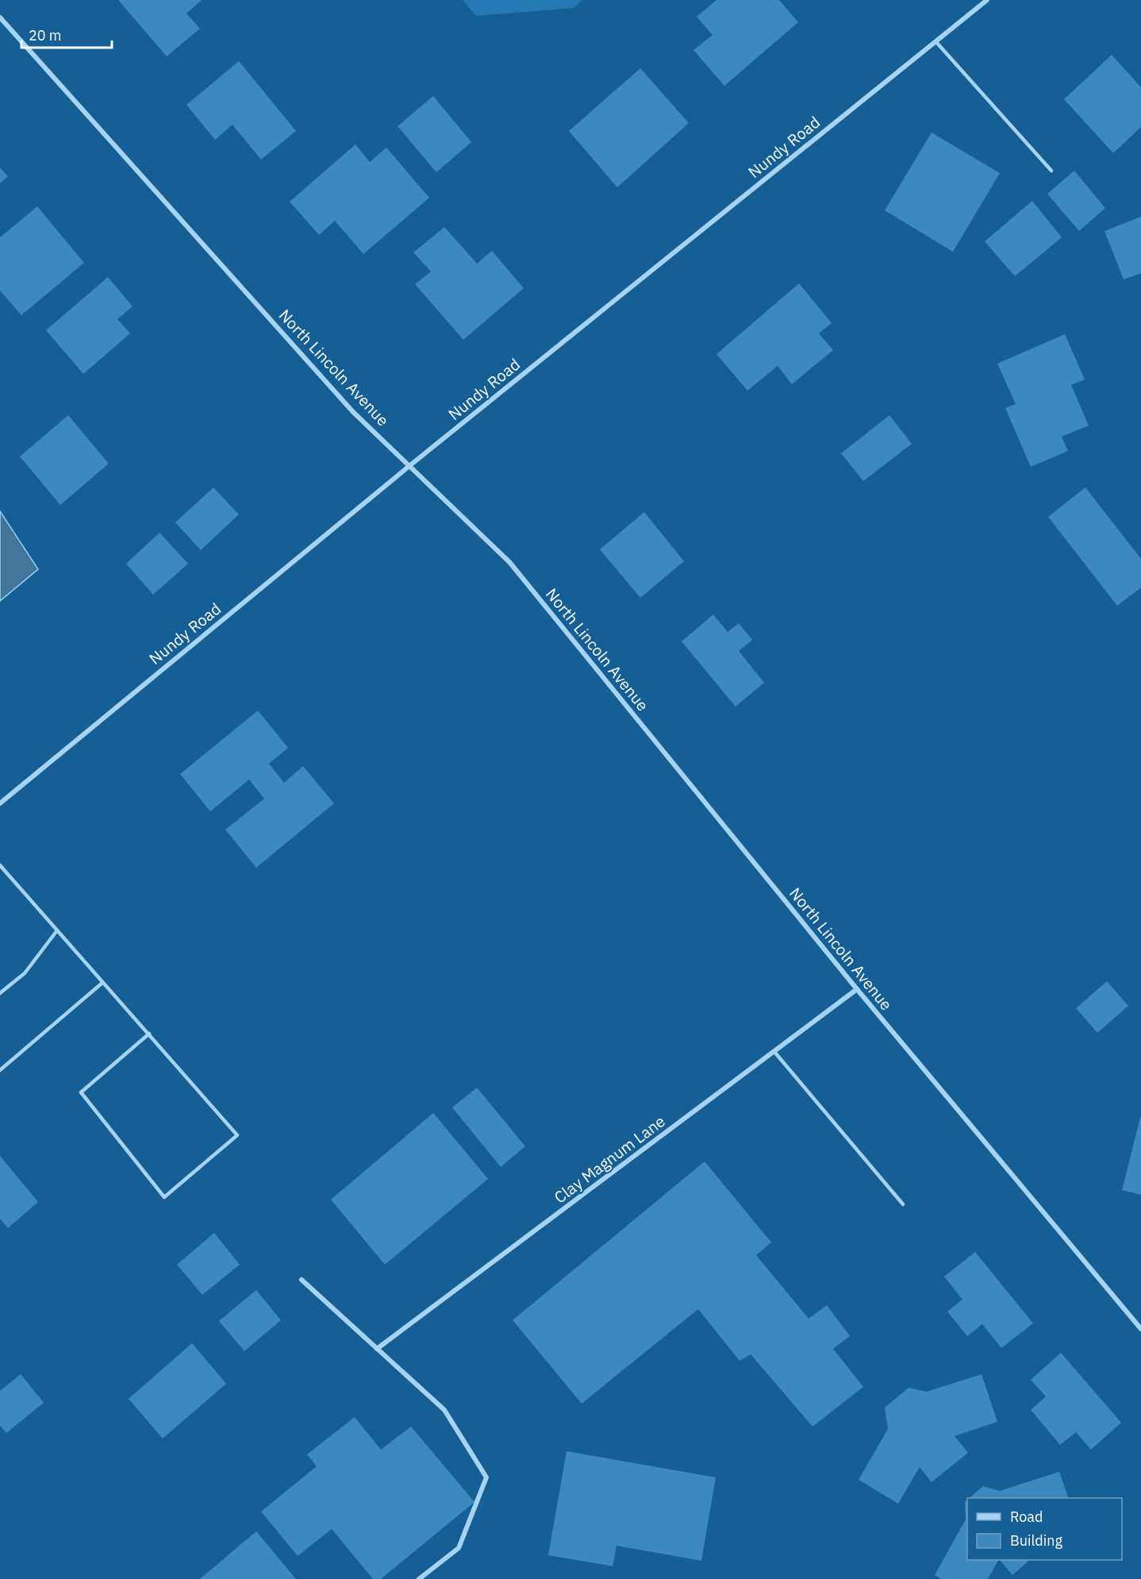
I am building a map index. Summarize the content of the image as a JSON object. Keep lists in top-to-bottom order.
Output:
{
  "streets": {
    "street": ["Nundy Road", "North Lincoln Avenue", "Clay Magnum Lane"]
  },
  "crossings": [
    ["Nundy Road", "North Lincoln Avenue"],
    ["North Lincoln Avenue", "Clay Magnum Lane"]
  ],
  "legend": ["Road", "Building"],
  "scale_bar": "20 m"
}
